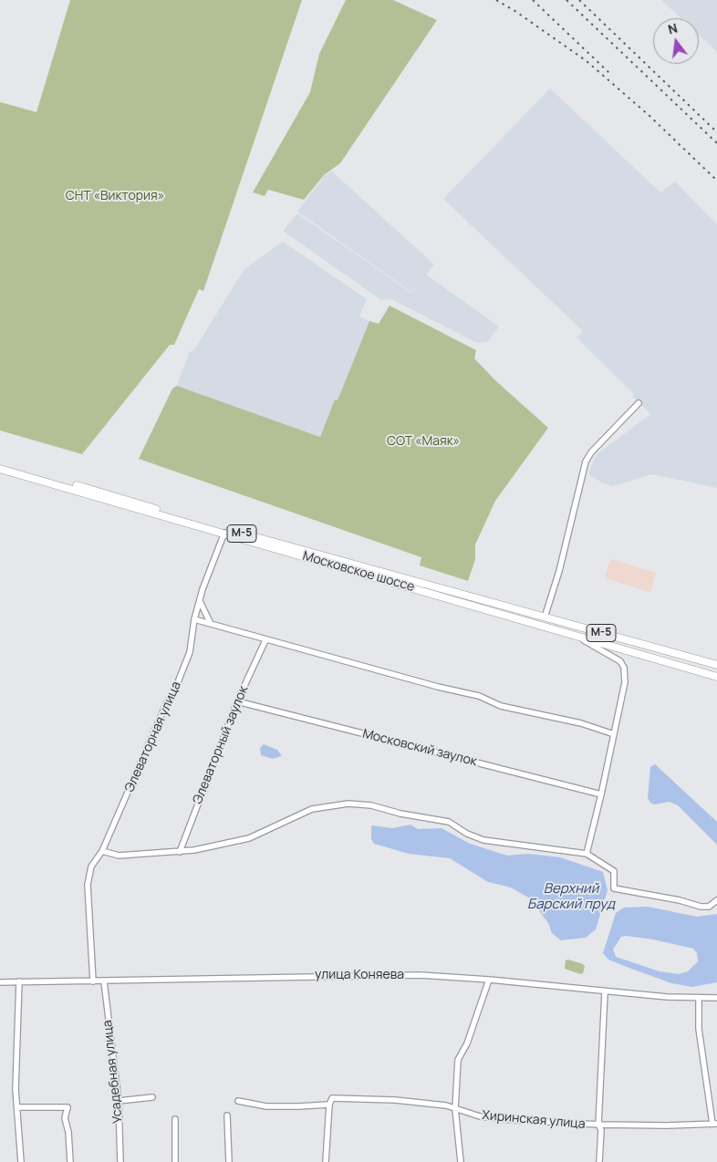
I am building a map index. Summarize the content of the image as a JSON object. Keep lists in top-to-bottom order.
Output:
{
  "streets": {
    "highway": ["М-5", "Московское шоссе"],
    "street": [
      "Элеваторная улица",
      "Элеваторный заулок",
      "Московский заулок",
      "улица Коняева",
      "Усадебная улица",
      "Хиринская улица"
    ]
  },
  "crossings": [
    ["Московское шоссе", "Элеваторная улица"],
    ["Элеваторная улица", "улица Коняева"],
    ["Элеваторный заулок", "Московский заулок"],
    ["улица Коняева", "Усадебная улица"]
  ],
  "water": ["Верхний Барский пруд"],
  "parks": ["СНТ «Виктория»", "СОТ «Маяк»"],
  "north": "top"
}
